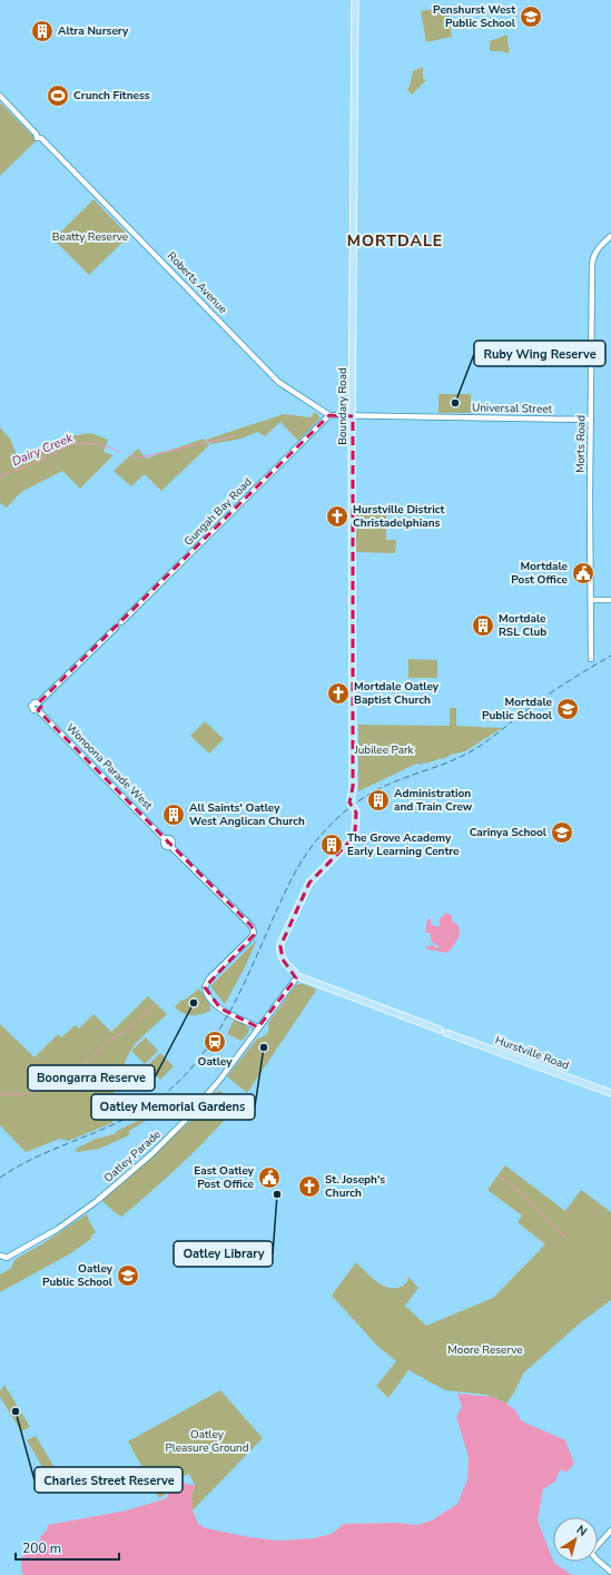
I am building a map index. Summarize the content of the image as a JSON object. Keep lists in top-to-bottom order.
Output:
{
  "streets": {
    "main road": ["Boundary Road", "Hurstville Road"],
    "street": [
      "Roberts Avenue",
      "Universal Street",
      "Morts Road",
      "Gungah Bay Road",
      "Wonoona Parade West",
      "Oatley Parade"
    ]
  },
  "crossings": [
    ["Roberts Avenue", "Gungah Bay Road"],
    ["Boundary Road", "Universal Street"],
    ["Boundary Road", "Hurstville Road"],
    ["Universal Street", "Morts Road"],
    ["Gungah Bay Road", "Wonoona Parade West"],
    ["Wonoona Parade West", "Oatley Parade"],
    ["Hurstville Road", "Oatley Parade"]
  ],
  "districts": ["MORTDALE"],
  "water": ["Dairy Creek"],
  "parks": [
    "Beatty Reserve",
    "Jubilee Park",
    "Moore Reserve",
    "Oatley Pleasure Ground"
  ],
  "places": {
    "school or university": [
      "Penshurst West Public School",
      "Mortdale Public School",
      "Carinya School",
      "Oatley Public School"
    ],
    "building": [
      "Altra Nursery",
      "Mortdale RSL Club",
      "Administration and Train Crew",
      "All Saints' Oatley West Anglican Church",
      "The Grove Academy Early Learning Centre"
    ],
    "sports": ["Crunch Fitness"],
    "other": [
      "Ruby Wing Reserve",
      "Boongarra Reserve",
      "Oatley Memorial Gardens",
      "Oatley Library",
      "Charles Street Reserve"
    ],
    "church": ["Hurstville District Christadelphians", "Mortdale Oatley Baptist Church", "St. Joseph's Church"],
    "public building": ["Mortdale Post Office", "East Oatley Post Office"],
    "station": ["Oatley"]
  },
  "scale_bar": "200 m",
  "north": "top right"
}
